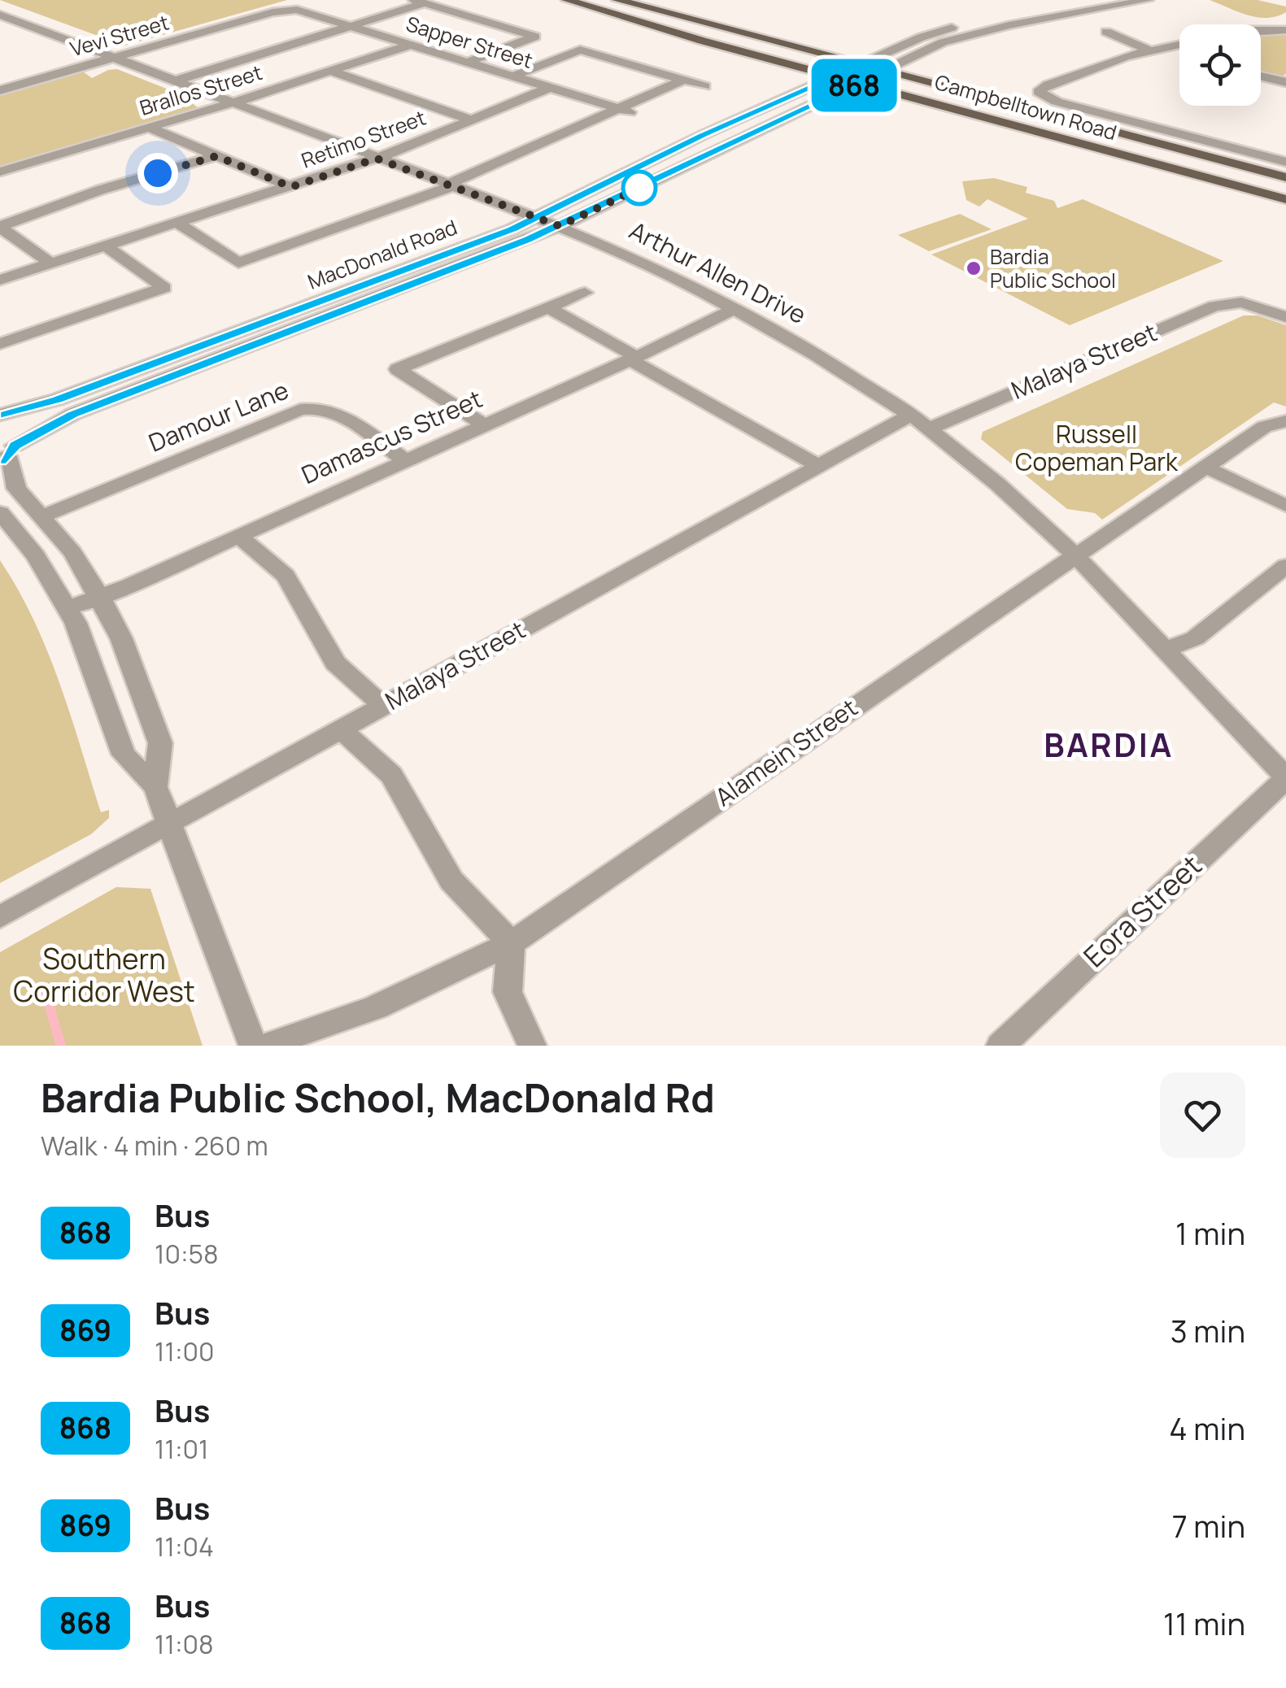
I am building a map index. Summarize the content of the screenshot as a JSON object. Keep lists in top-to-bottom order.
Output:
{
  "streets": {
    "main road": ["Campbelltown Road"],
    "street": [
      "Vevi Street",
      "Sapper Street",
      "Brallos Street",
      "Retimo Street",
      "MacDonald Road",
      "Arthur Allen Drive",
      "Malaya Street",
      "Damour Lane",
      "Damascus Street",
      "Alamein Street",
      "Eora Street"
    ]
  },
  "crossings": [
    ["Vevi Street", "Sapper Street"],
    ["Vevi Street", "Arthur Allen Drive"],
    ["Sapper Street", "Brallos Street"],
    ["Sapper Street", "Retimo Street"],
    ["Brallos Street", "Arthur Allen Drive"],
    ["Campbelltown Road", "MacDonald Road"],
    ["Retimo Street", "Arthur Allen Drive"],
    ["MacDonald Road", "Arthur Allen Drive"],
    ["Arthur Allen Drive", "Malaya Street"],
    ["Arthur Allen Drive", "Damascus Street"],
    ["Arthur Allen Drive", "Alamein Street"],
    ["Arthur Allen Drive", "Eora Street"],
    ["Damour Lane", "Damascus Street"]
  ],
  "districts": ["BARDIA"],
  "parks": ["Russell Copeman Park", "Southern Corridor West"],
  "places": ["Bardia Public School"],
  "lines": ["bus line 868"],
  "page": {
    "on_map": "868",
    "heading": ["Bardia Public School, MacDonald Rd", "Walk · 4 min · 260 m"],
    "list": [
      {
        "mark": "868",
        "name": "Bus",
        "note": "10:58",
        "value": "1 min"
      },
      {
        "mark": "869",
        "name": "Bus",
        "note": "11:00",
        "value": "3 min"
      },
      {
        "mark": "868",
        "name": "Bus",
        "note": "11:01",
        "value": "4 min"
      },
      {
        "mark": "869",
        "name": "Bus",
        "note": "11:04",
        "value": "7 min"
      },
      {
        "mark": "868",
        "name": "Bus",
        "note": "11:08",
        "value": "11 min"
      }
    ]
  }
}
